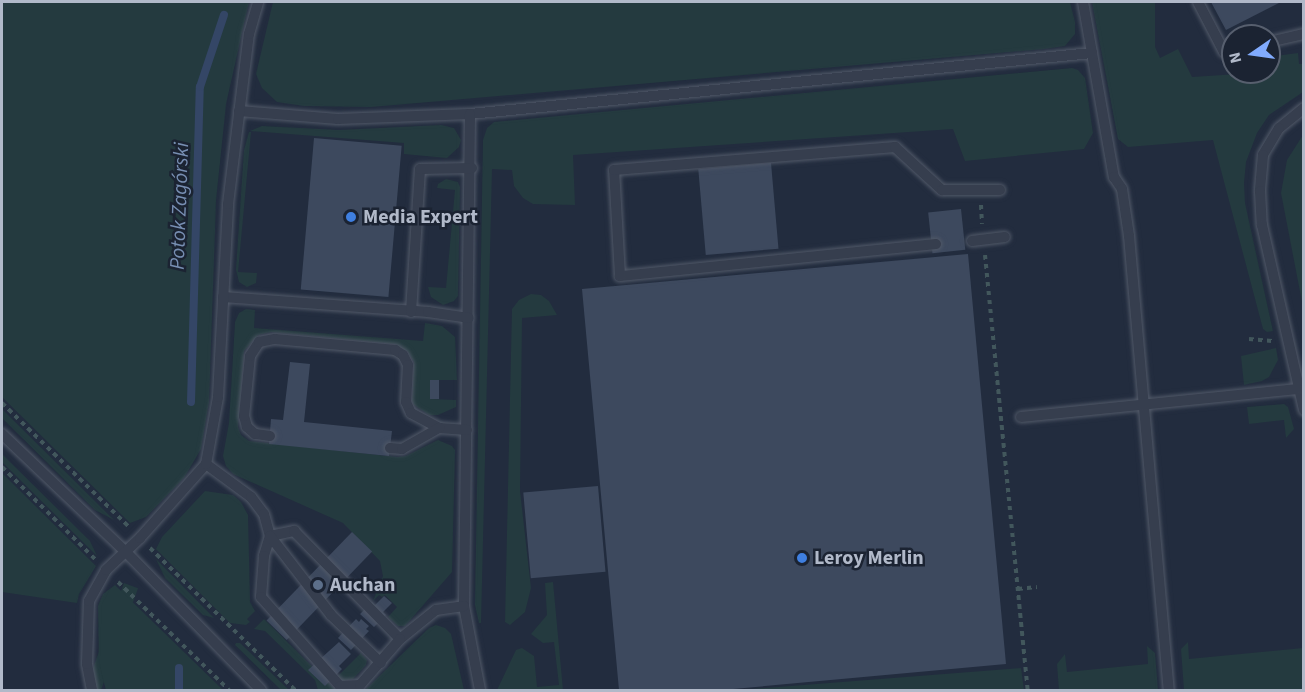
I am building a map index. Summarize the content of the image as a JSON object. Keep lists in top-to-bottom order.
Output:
{
  "water": ["Potok Zagórski"],
  "places": ["Media Expert", "Leroy Merlin", "Auchan"],
  "north": "left"
}
